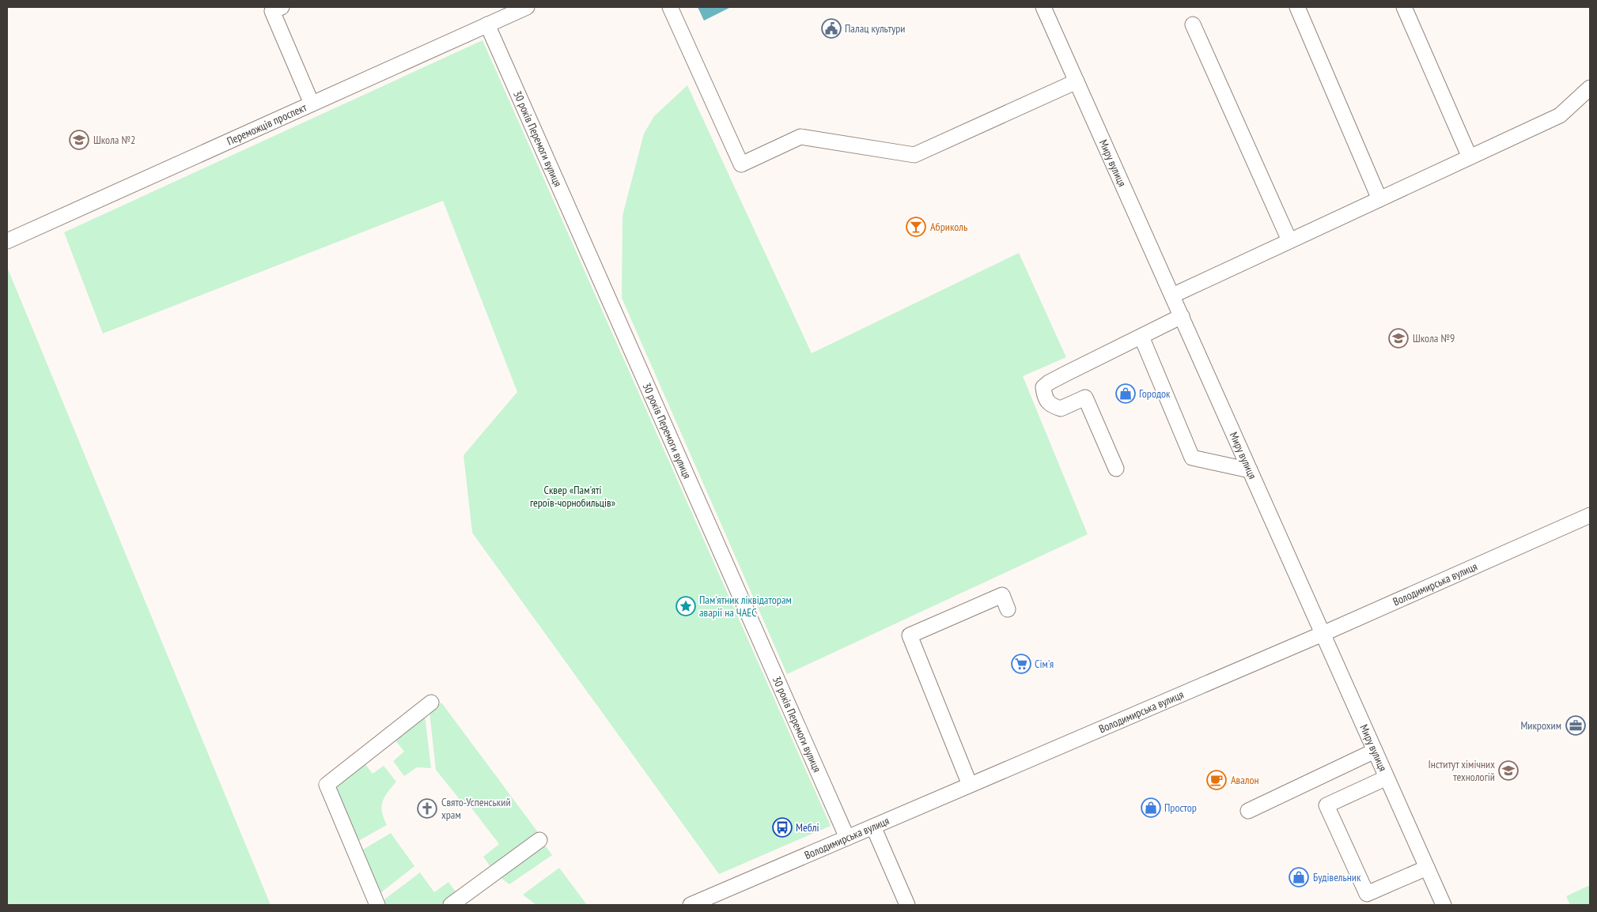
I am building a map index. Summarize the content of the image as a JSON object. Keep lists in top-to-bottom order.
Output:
{
  "streets": {
    "street": [
      "Переможців проспект",
      "30 років Перемоги вулиця",
      "Миру вулиця",
      "Володимирська вулиця"
    ]
  },
  "crossings": [
    ["Переможців проспект", "30 років Перемоги вулиця"],
    ["30 років Перемоги вулиця", "Володимирська вулиця"],
    ["Миру вулиця", "Володимирська вулиця"]
  ],
  "parks": ["Сквер «Пам'яті героїв-чорнобильців»"],
  "places": {
    "public building": ["Палац культури"],
    "school or university": ["Школа №2", "Школа №9", "Інститут хімічних технологій"],
    "bar": ["Абриколь"],
    "shop": ["Городок", "Простор", "Будівельник"],
    "place": ["Пам'ятник ліквідаторам аварії на ЧАЕС"],
    "supermarket": ["Сім'я"],
    "office": ["Микрохим"],
    "cafe": ["Авалон"],
    "church": ["Свято-Успенський храм"],
    "bus stop": ["Меблі"]
  }
}
